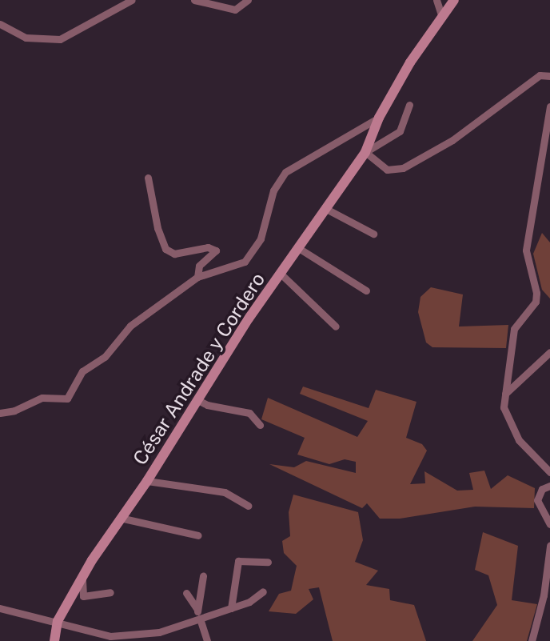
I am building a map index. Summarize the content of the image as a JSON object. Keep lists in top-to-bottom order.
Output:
{
  "streets": {
    "street": ["César Andrade y Cordero"]
  }
}
